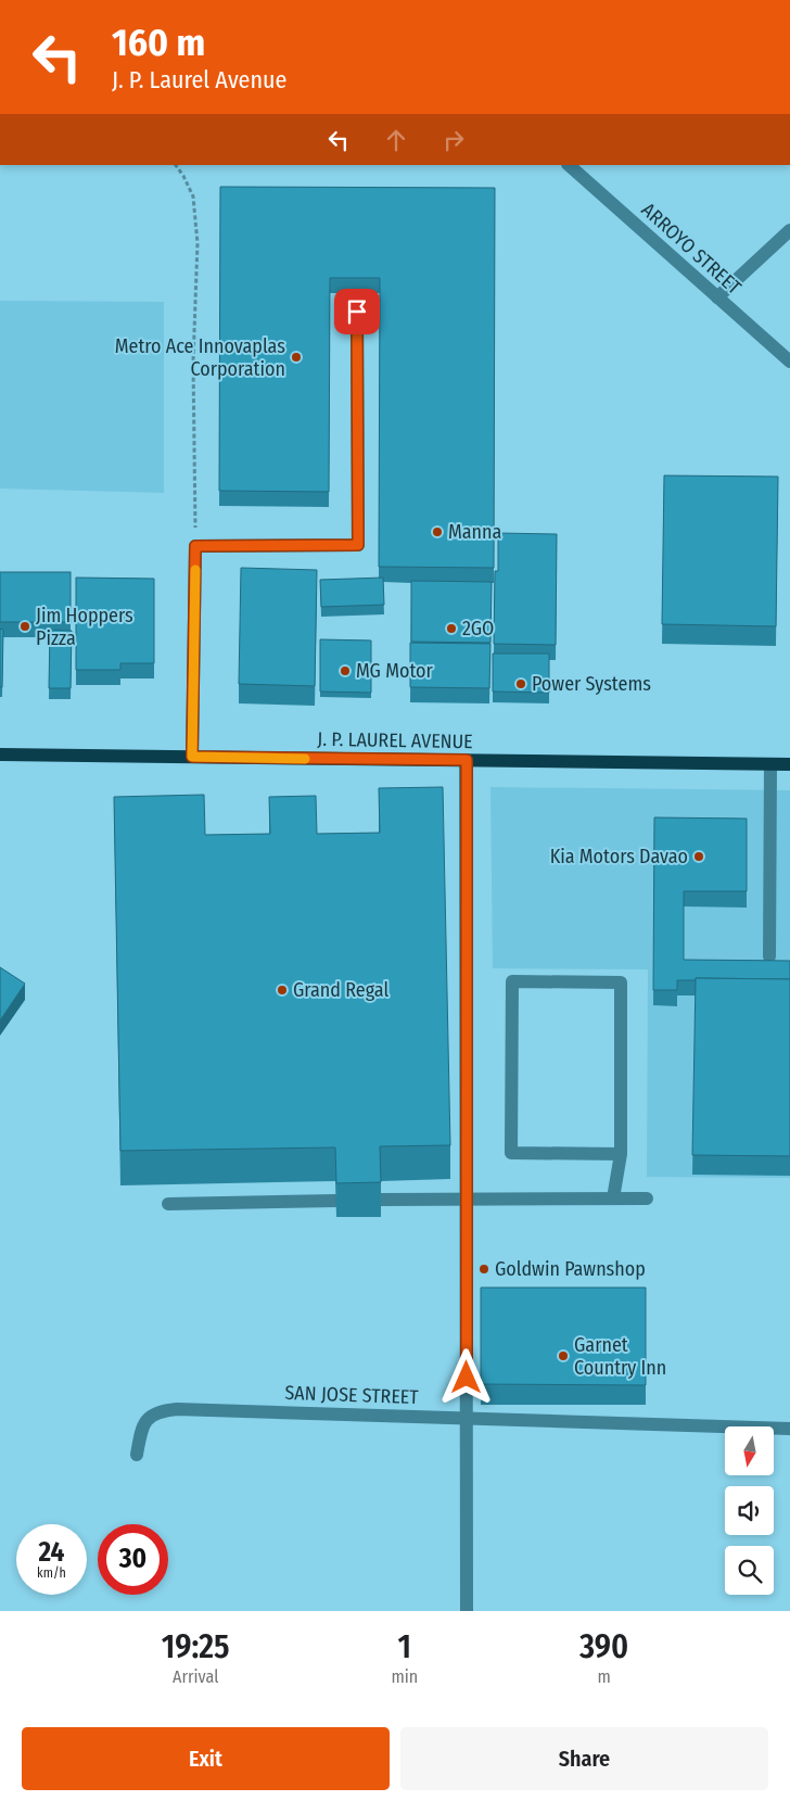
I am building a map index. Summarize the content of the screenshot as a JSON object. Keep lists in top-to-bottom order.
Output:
{
  "streets": {
    "main road": ["J. P. LAUREL AVENUE"],
    "street": ["ARROYO STREET", "SAN JOSE STREET"]
  },
  "places": [
    "Metro Ace Innovaplas Corporation",
    "Manna",
    "Jim Hoppers Pizza",
    "2GO",
    "MG Motor",
    "Power Systems",
    "Kia Motors Davao",
    "Grand Regal",
    "Goldwin Pawnshop",
    "Garnet Country Inn"
  ],
  "north": "bottom",
  "page": {
    "turn": ["160 m", "J. P. Laurel Avenue"],
    "speed": "24 km/h",
    "limit": "30",
    "eta": [
      "19:25",
      "Arrival",
      "1",
      "min",
      "390",
      "m"
    ],
    "buttons": ["Exit", "Share"]
  }
}
